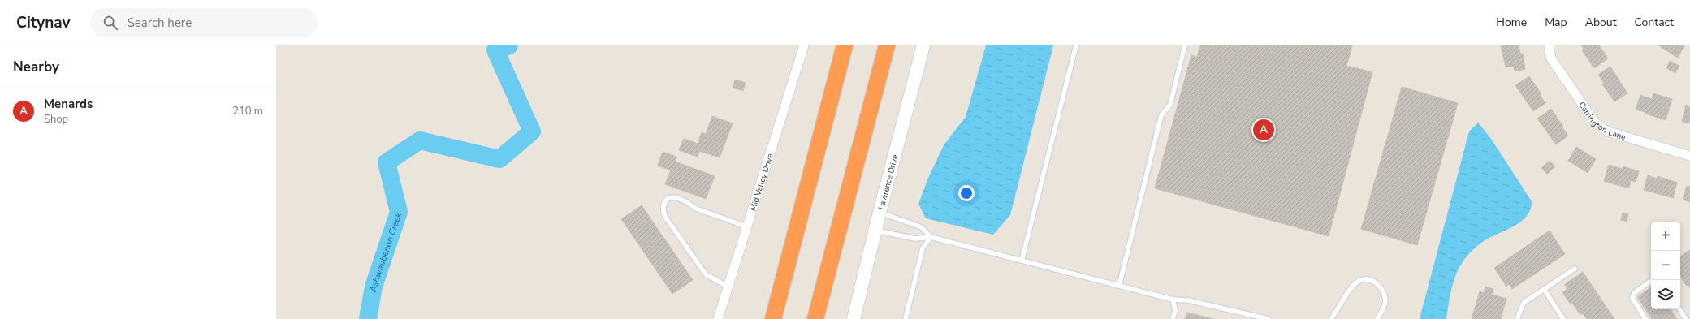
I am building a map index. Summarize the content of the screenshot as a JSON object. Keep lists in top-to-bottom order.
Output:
{
  "streets": {
    "main road": ["Lawrence Drive"],
    "street": ["Carrington Lane", "Mid Valley Drive"]
  },
  "water": ["Ashwaubenon Creek"],
  "page": {
    "header": "Citynav",
    "search": "Search here",
    "nav": [
      "Home",
      "Map",
      "About",
      "Contact"
    ],
    "heading": "Nearby",
    "list": [
      {
        "mark": "A",
        "name": "Menards",
        "note": "Shop",
        "value": "210 m"
      }
    ],
    "pins": "A",
    "map_buttons": ["+", "−"]
  }
}
